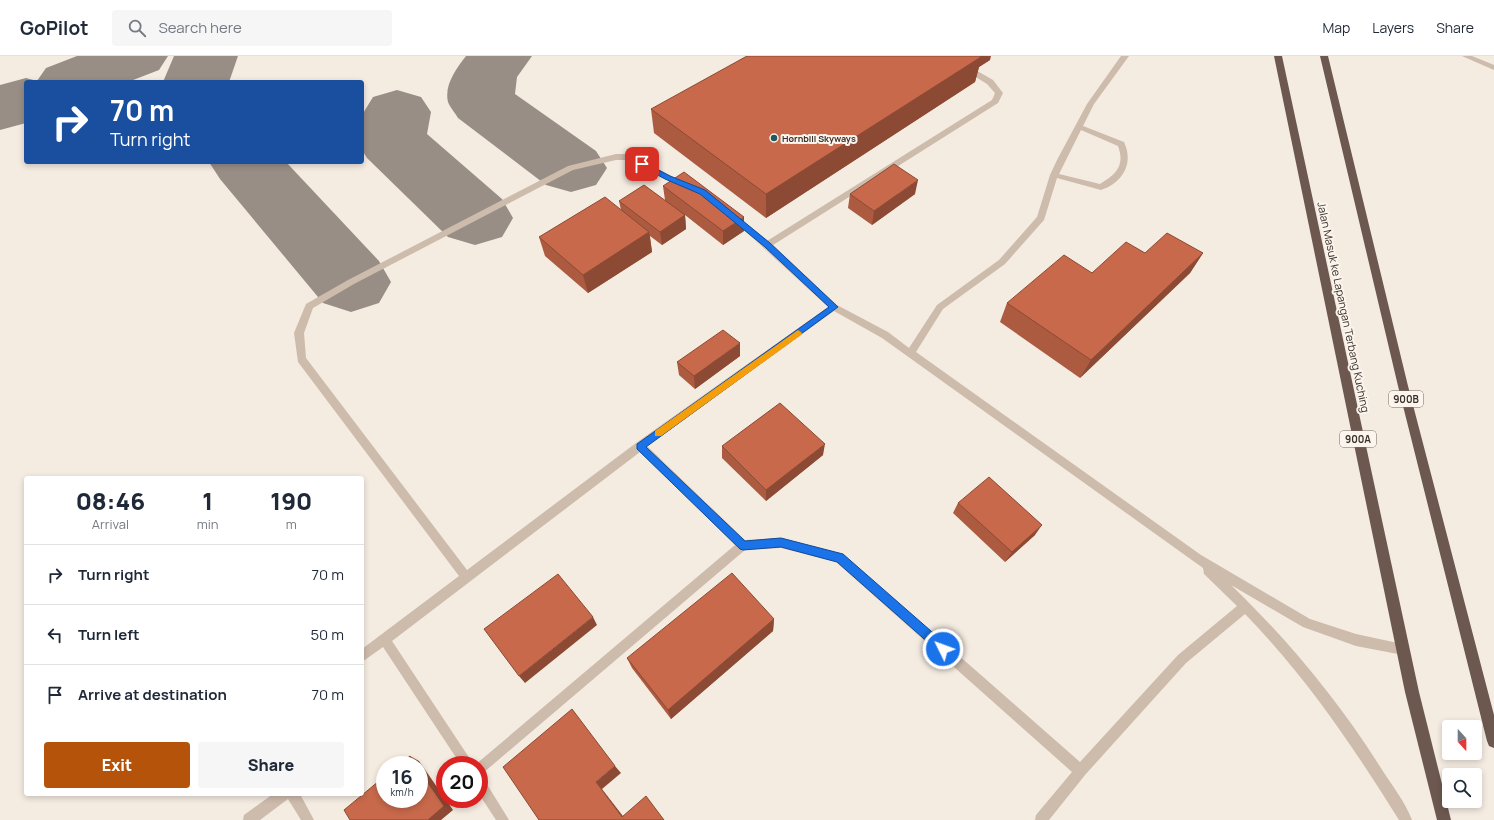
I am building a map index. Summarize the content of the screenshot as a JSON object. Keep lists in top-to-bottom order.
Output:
{
  "streets": {
    "highway": ["Jalan Masuk ke Lapangan Terbang Kuching", "900B", "900A"]
  },
  "places": ["Hornbill Skyways"],
  "north": "bottom",
  "page": {
    "header": "GoPilot",
    "search": "Search here",
    "nav": ["Map", "Layers", "Share"],
    "turn": ["70 m", "Turn right"],
    "eta": [
      "08:46",
      "Arrival",
      "1",
      "min",
      "190",
      "m"
    ],
    "list": [
      {
        "name": "Turn right",
        "value": "70 m"
      },
      {
        "name": "Turn left",
        "value": "50 m"
      },
      {
        "name": "Arrive at destination",
        "value": "70 m"
      }
    ],
    "buttons": ["Exit", "Share"],
    "speed": "16 km/h",
    "limit": "20"
  }
}
